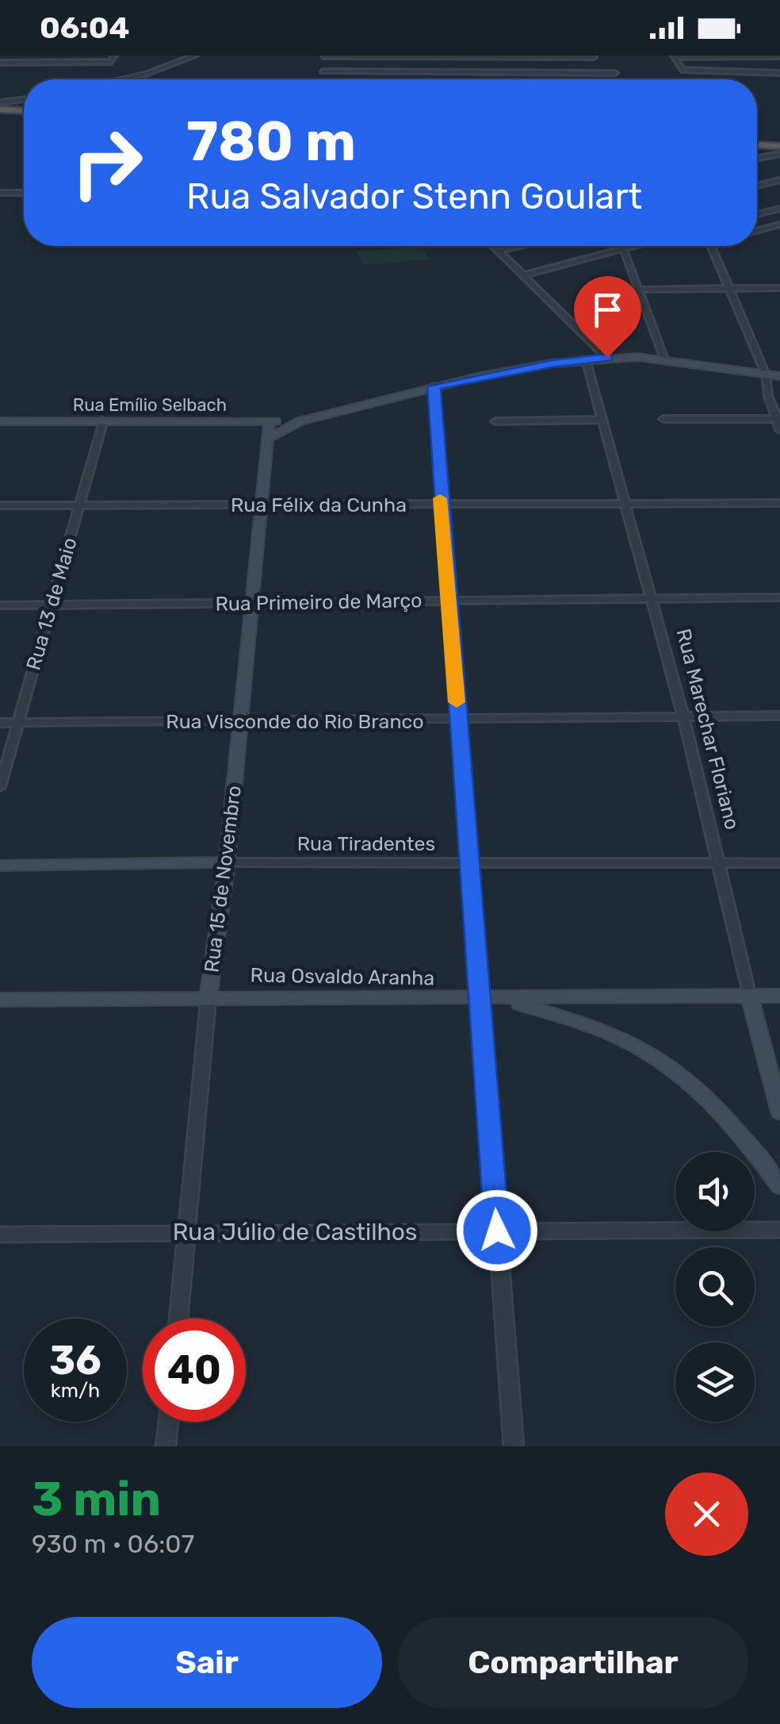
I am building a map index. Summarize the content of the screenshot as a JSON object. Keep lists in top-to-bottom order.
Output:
{
  "streets": {
    "main road": [
      "Rua Emílio Selbach",
      "Rua Marechar Floriano",
      "Rua Tiradentes",
      "Rua 15 de Novembro",
      "Rua Osvaldo Aranha"
    ],
    "street": [
      "Rua Félix da Cunha",
      "Rua Primeiro de Março",
      "Rua 13 de Maio",
      "Rua Visconde do Rio Branco",
      "Rua Júlio de Castilhos"
    ]
  },
  "crossings": [
    ["Rua Emílio Selbach", "Rua 13 de Maio"],
    ["Rua Emílio Selbach", "Rua 15 de Novembro"],
    ["Rua Félix da Cunha", "Rua 13 de Maio"],
    ["Rua Félix da Cunha", "Rua Marechar Floriano"],
    ["Rua Félix da Cunha", "Rua 15 de Novembro"],
    ["Rua Primeiro de Março", "Rua 13 de Maio"],
    ["Rua Primeiro de Março", "Rua Marechar Floriano"],
    ["Rua Primeiro de Março", "Rua 15 de Novembro"],
    ["Rua 13 de Maio", "Rua Visconde do Rio Branco"],
    ["Rua Visconde do Rio Branco", "Rua Marechar Floriano"],
    ["Rua Visconde do Rio Branco", "Rua 15 de Novembro"],
    ["Rua Marechar Floriano", "Rua Tiradentes"],
    ["Rua Marechar Floriano", "Rua Osvaldo Aranha"],
    ["Rua Tiradentes", "Rua 15 de Novembro"],
    ["Rua 15 de Novembro", "Rua Osvaldo Aranha"],
    ["Rua 15 de Novembro", "Rua Júlio de Castilhos"]
  ],
  "page": {
    "status": "06:04",
    "turn": ["780 m", "Rua Salvador Stenn Goulart"],
    "speed": "36 km/h",
    "limit": "40",
    "heading": ["3 min", "930 m · 06:07"],
    "buttons": ["Sair", "Compartilhar"]
  }
}
